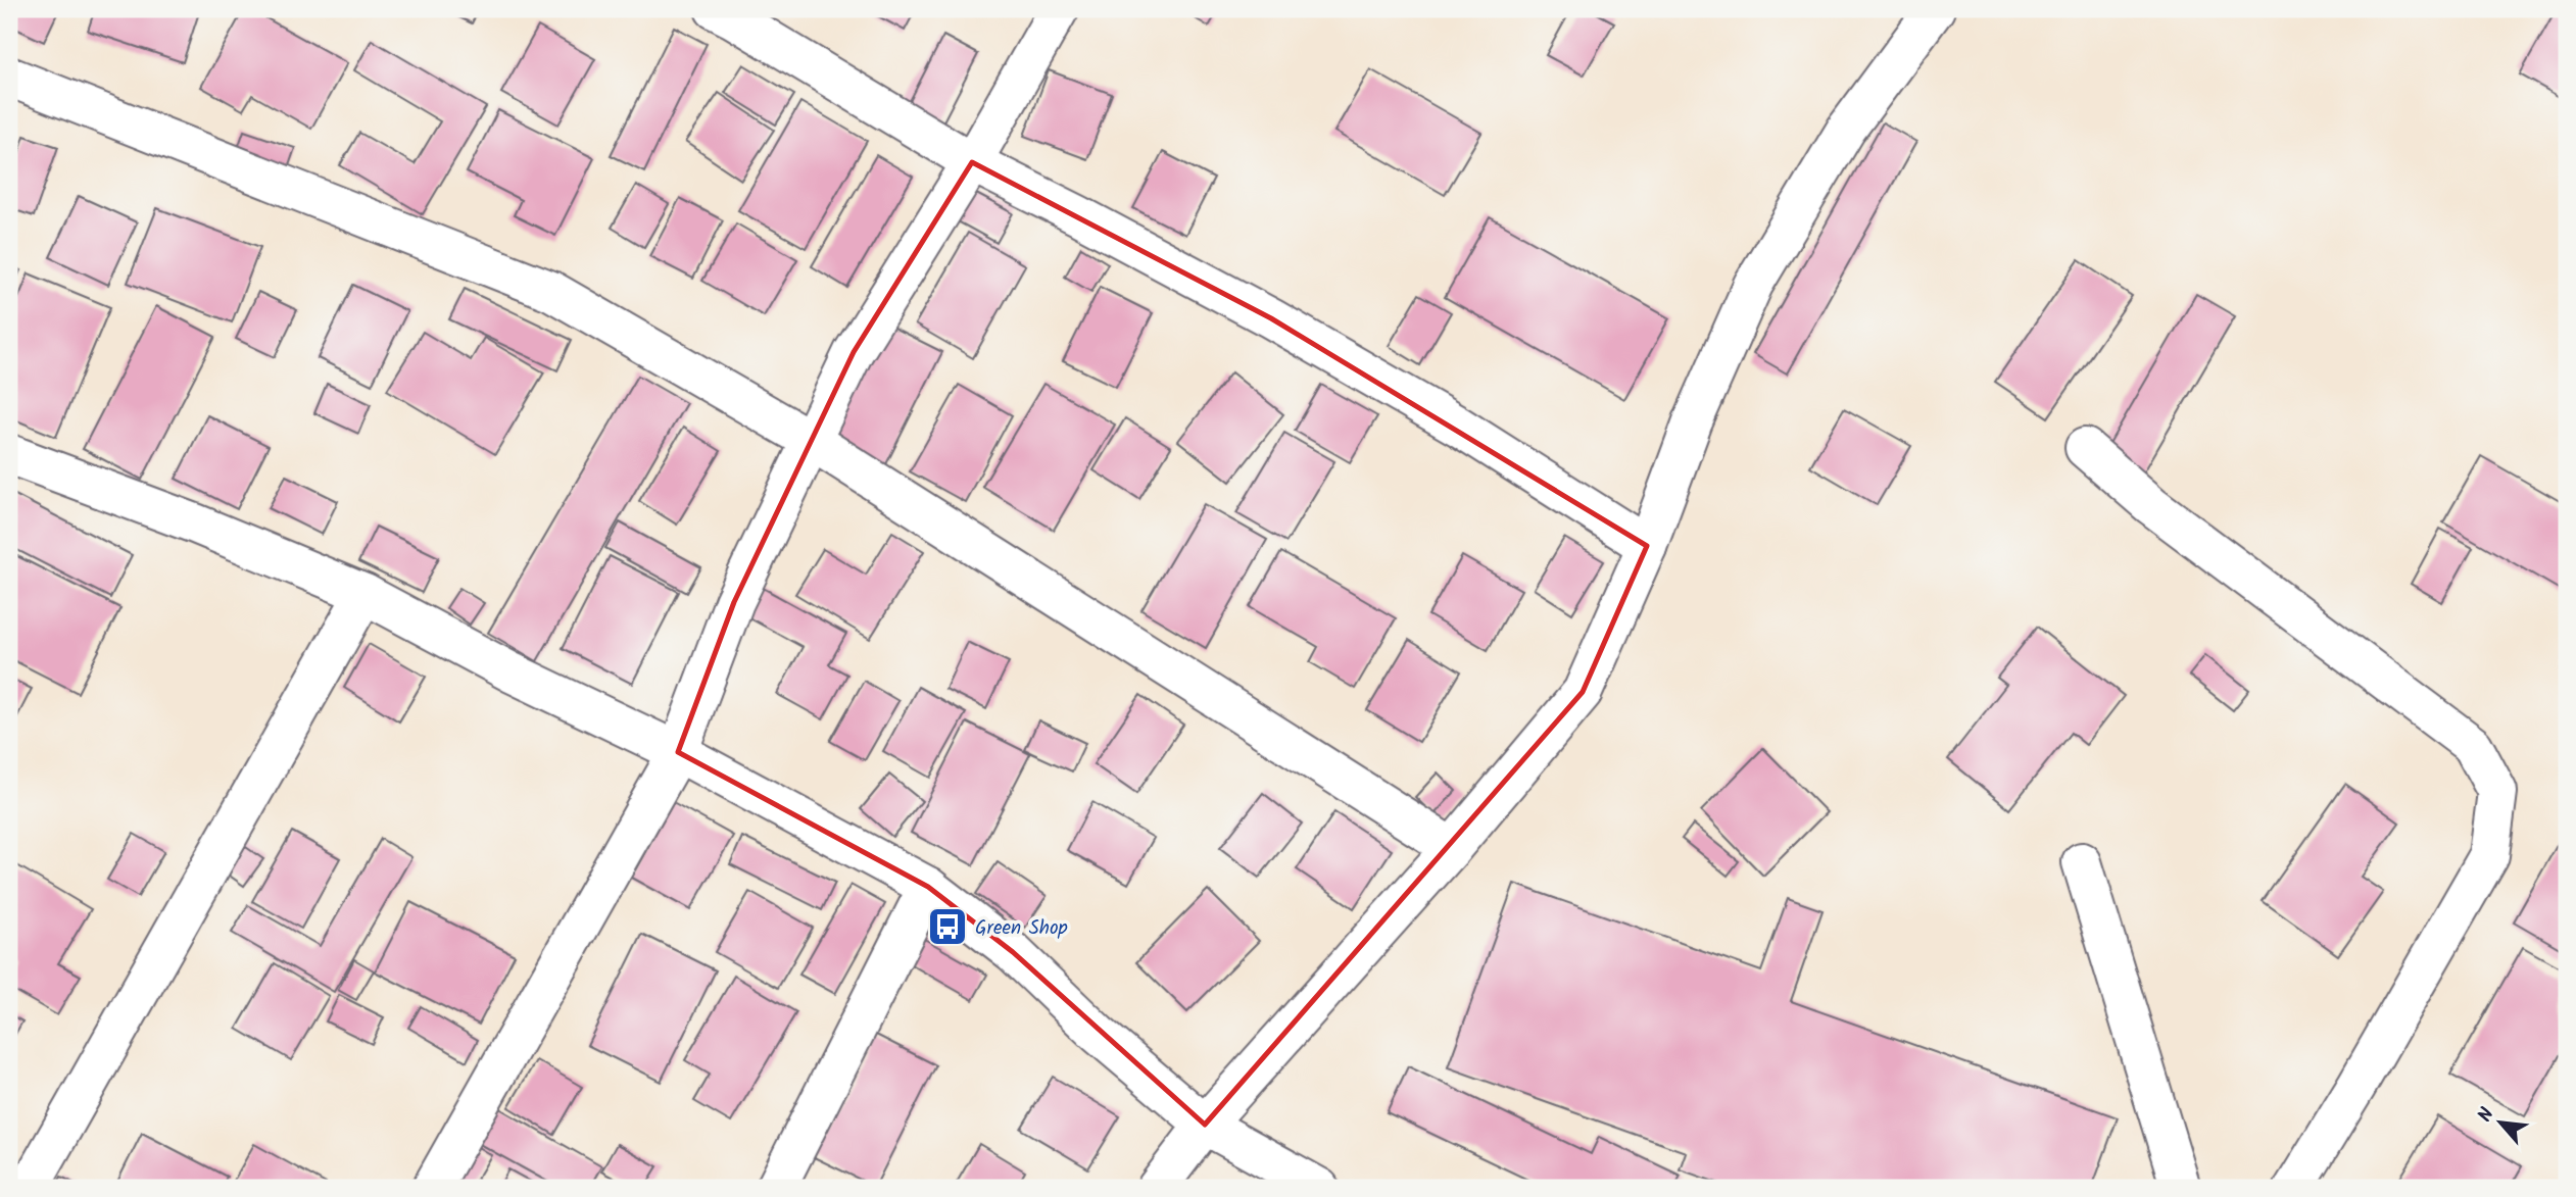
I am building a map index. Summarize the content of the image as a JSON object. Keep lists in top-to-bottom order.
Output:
{
  "places": {
    "bus stop": ["Green Shop"]
  },
  "north": "top left"
}
